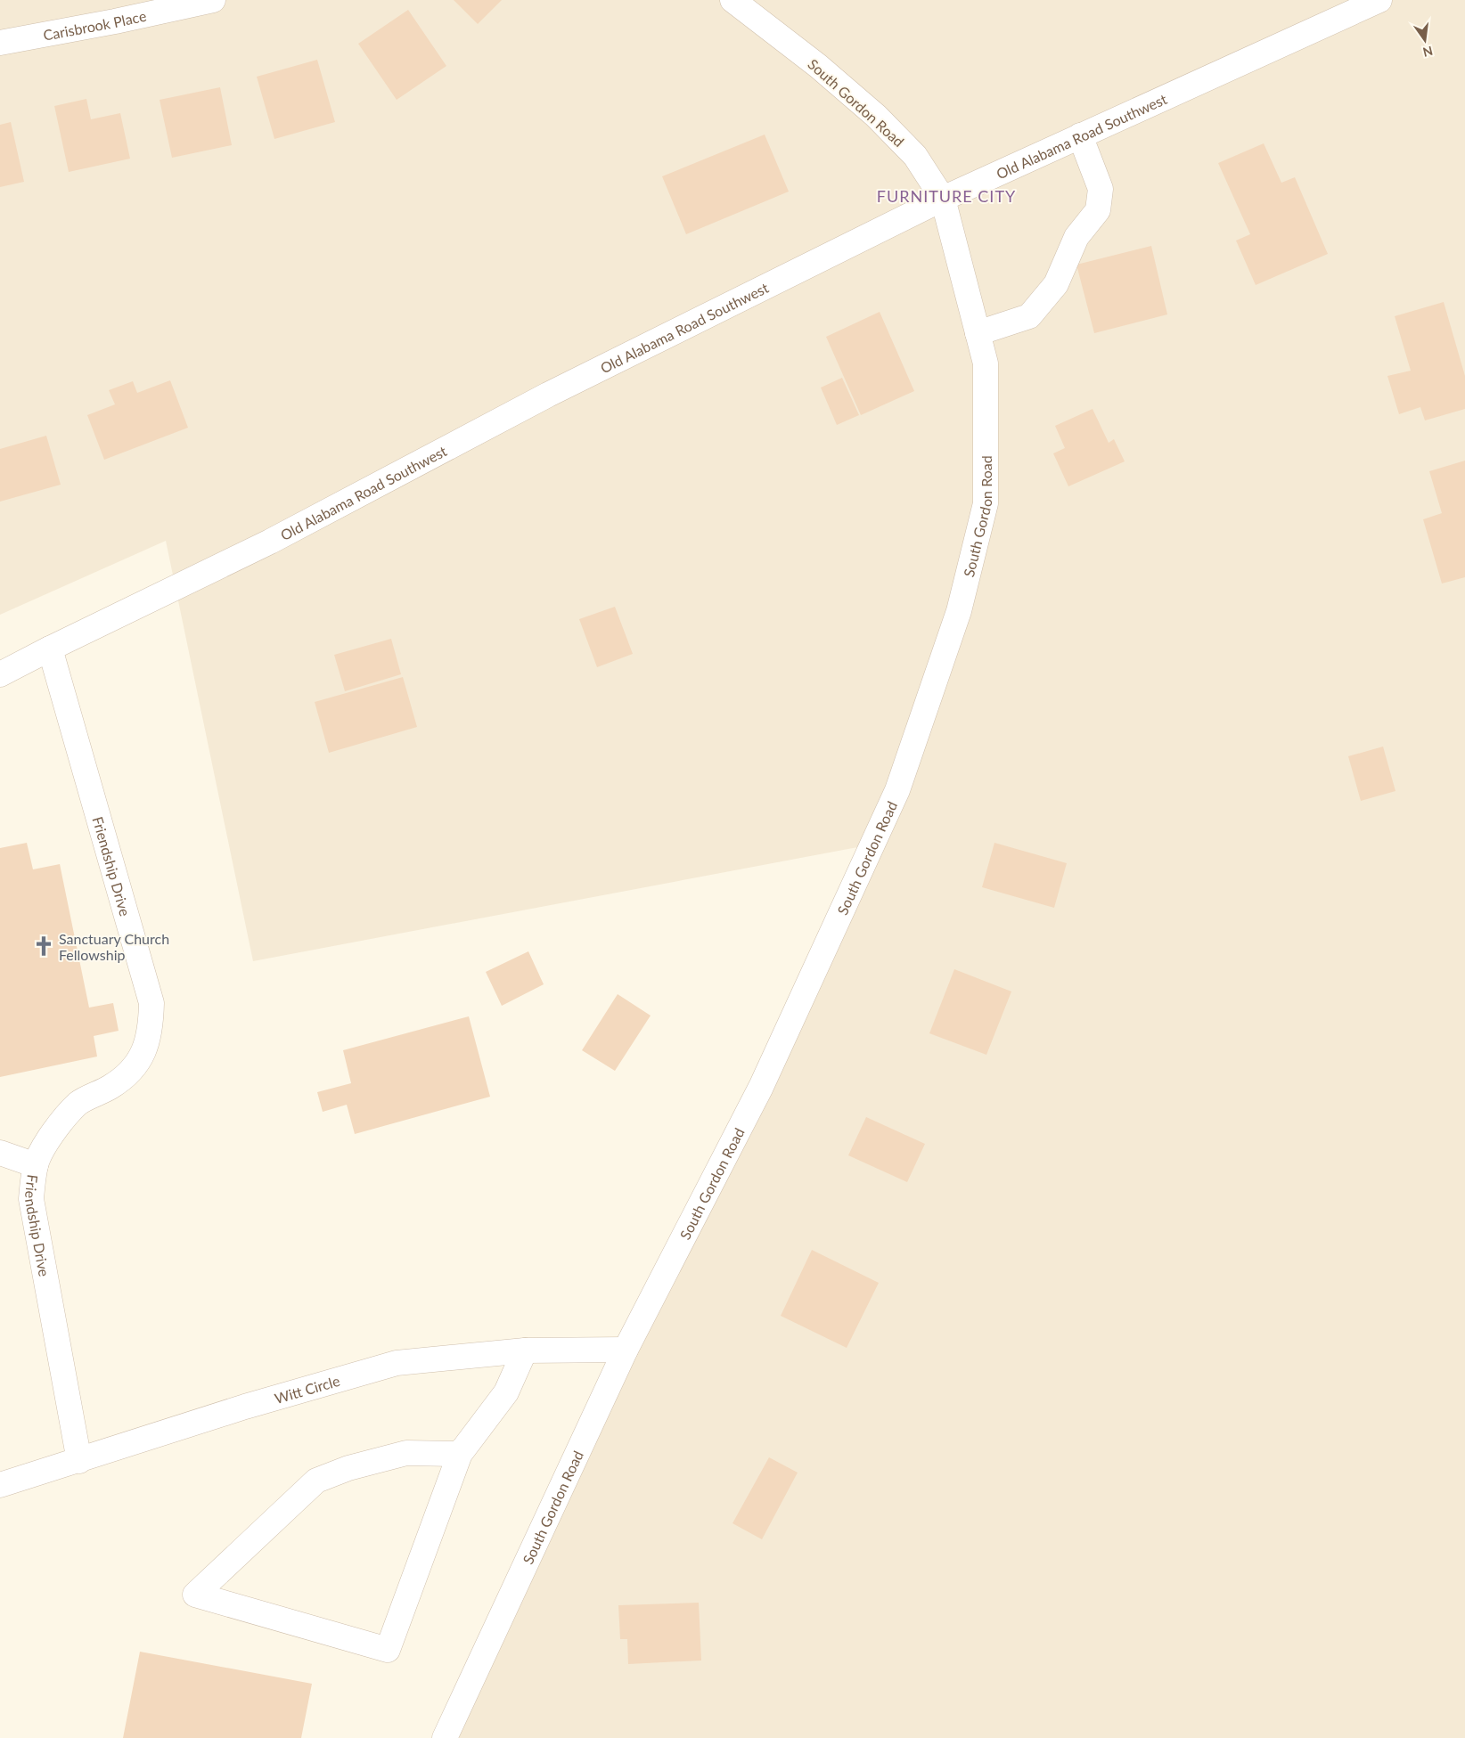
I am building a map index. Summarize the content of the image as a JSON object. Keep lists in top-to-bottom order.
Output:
{
  "streets": {
    "street": [
      "Carisbrook Place",
      "South Gordon Road",
      "Old Alabama Road Southwest",
      "Friendship Drive",
      "Witt Circle"
    ]
  },
  "crossings": [
    ["South Gordon Road", "Old Alabama Road Southwest"],
    ["South Gordon Road", "Witt Circle"],
    ["Old Alabama Road Southwest", "Friendship Drive"],
    ["Friendship Drive", "Witt Circle"]
  ],
  "districts": ["FURNITURE CITY"],
  "places": {
    "church": ["Sanctuary Church Fellowship"]
  },
  "north": "bottom"
}
